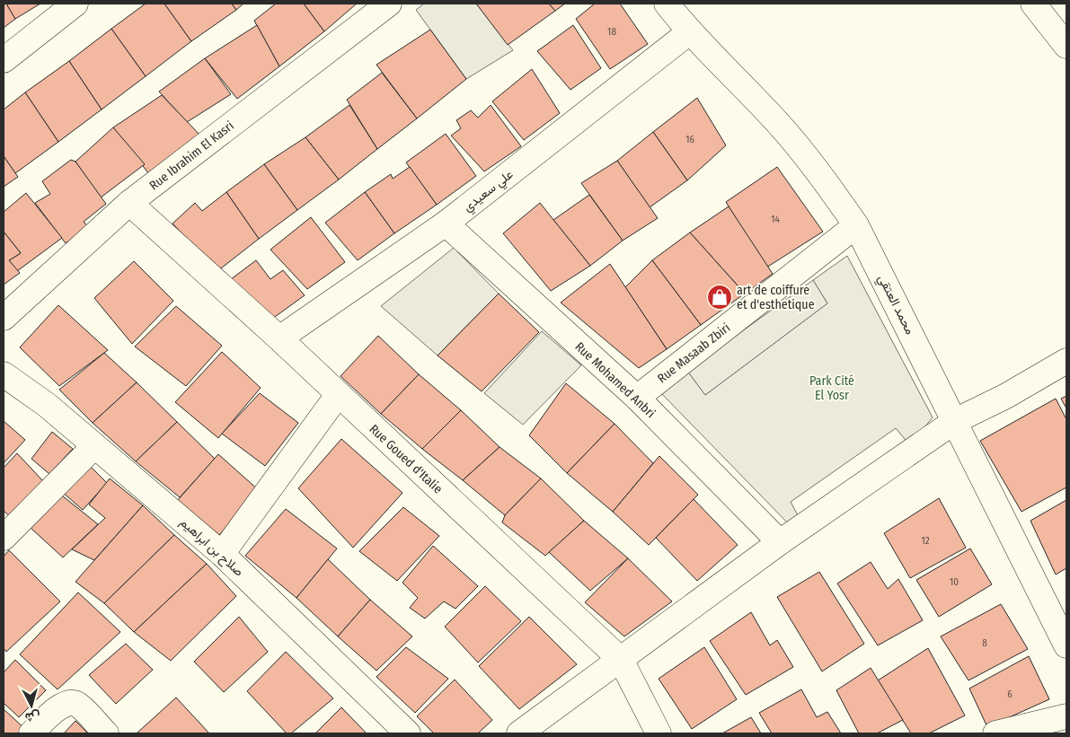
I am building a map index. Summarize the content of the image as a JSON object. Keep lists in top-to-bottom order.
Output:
{
  "streets": {
    "street": [
      "Rue Ibrahim El Kasri",
      "علي سعيدي",
      "محمد العتقي",
      "Rue Masaab Zbiri",
      "Rue Mohamed Anbri",
      "Rue Goued d'Italie",
      "صلاح بن ابراهيم"
    ]
  },
  "crossings": [
    ["Rue Ibrahim El Kasri", "Rue Goued d'Italie"],
    ["علي سعيدي", "محمد العتقي"],
    ["علي سعيدي", "Rue Mohamed Anbri"],
    ["علي سعيدي", "Rue Goued d'Italie"],
    ["محمد العتقي", "Rue Masaab Zbiri"],
    ["Rue Masaab Zbiri", "Rue Mohamed Anbri"]
  ],
  "parks": ["Park Cité El Yosr"],
  "places": {
    "shop": ["art de coiffure et d'esthetique"]
  },
  "house_numbers": [
    "18",
    "16",
    "14",
    "12",
    "10",
    "8",
    "6"
  ],
  "north": "bottom"
}
